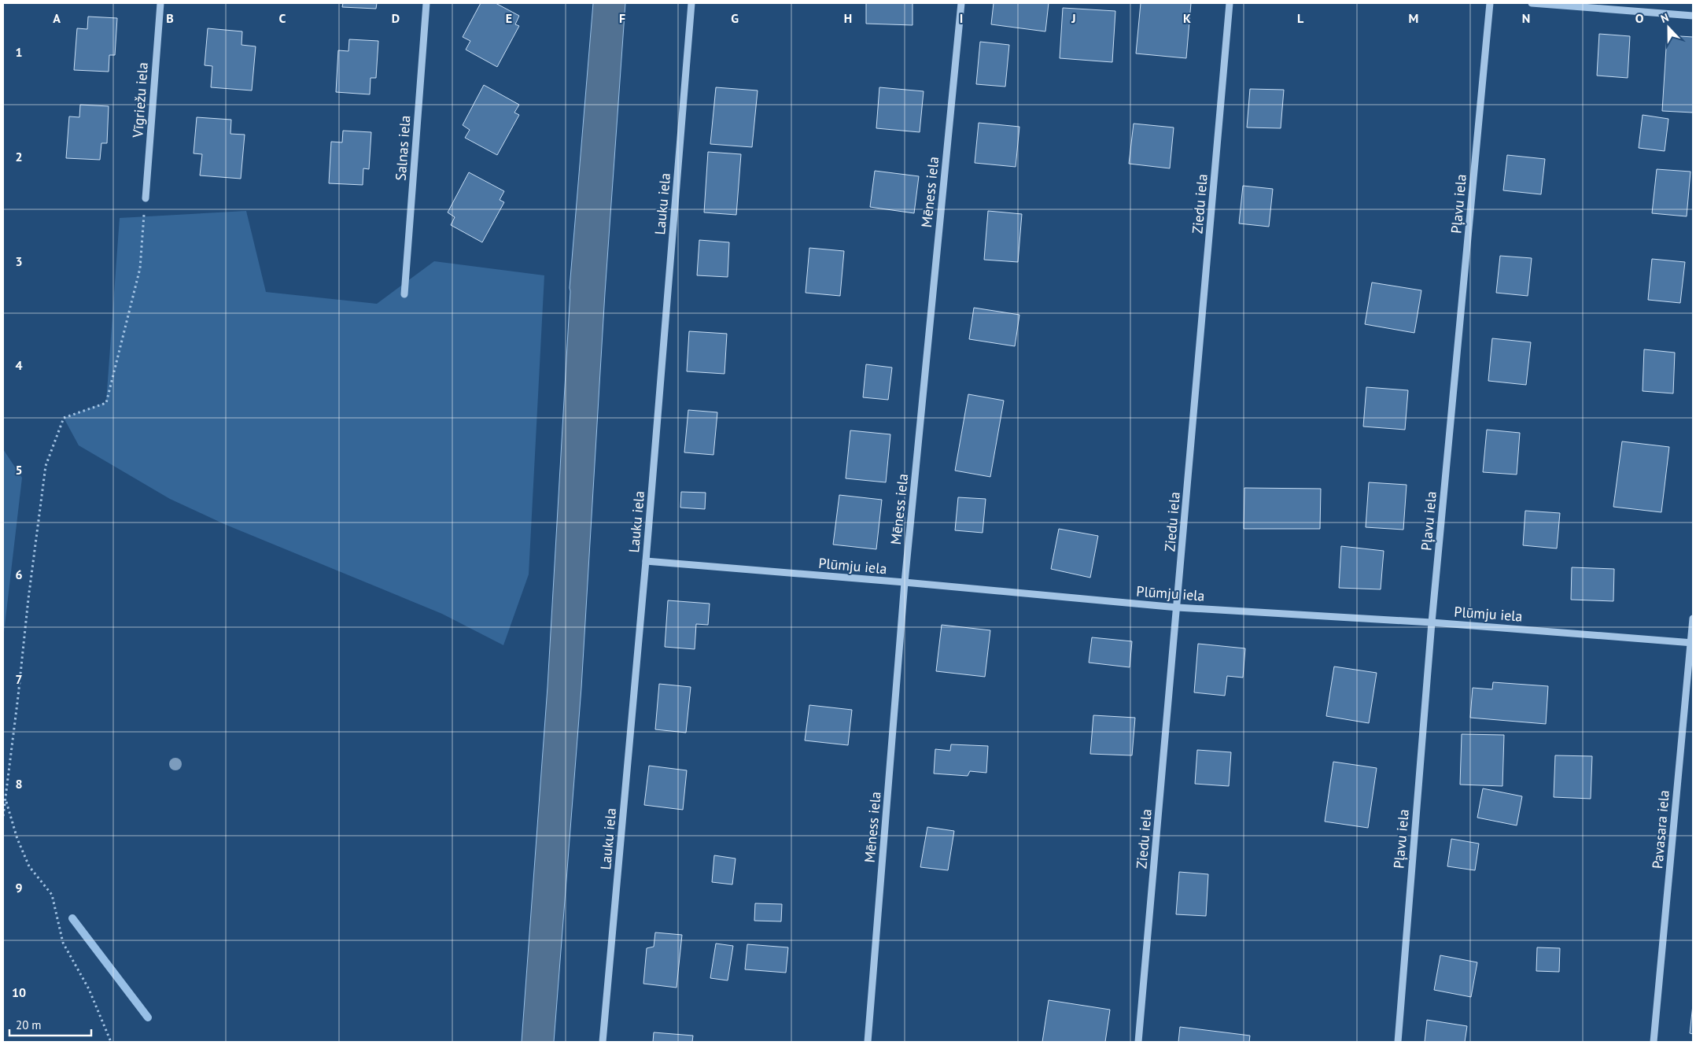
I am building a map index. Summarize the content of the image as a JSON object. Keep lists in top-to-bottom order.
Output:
{
  "streets": {
    "street": [
      "Vīgriežu iela",
      "Salnas iela",
      "Mēness iela",
      "Lauku iela",
      "Ziedu iela",
      "Pļavu iela",
      "Plūmju iela",
      "Pavasara iela"
    ]
  },
  "crossings": [
    ["Mēness iela", "Plūmju iela"],
    ["Lauku iela", "Plūmju iela"],
    ["Ziedu iela", "Plūmju iela"],
    ["Pļavu iela", "Plūmju iela"],
    ["Plūmju iela", "Pavasara iela"]
  ],
  "scale_bar": "20 m",
  "north": "top",
  "grid": {
    "columns": [
      "A",
      "B",
      "C",
      "D",
      "E",
      "F",
      "G",
      "H",
      "I",
      "J",
      "K",
      "L",
      "M",
      "N",
      "O"
    ],
    "rows": [
      "1",
      "2",
      "3",
      "4",
      "5",
      "6",
      "7",
      "8",
      "9",
      "10"
    ]
  }
}
